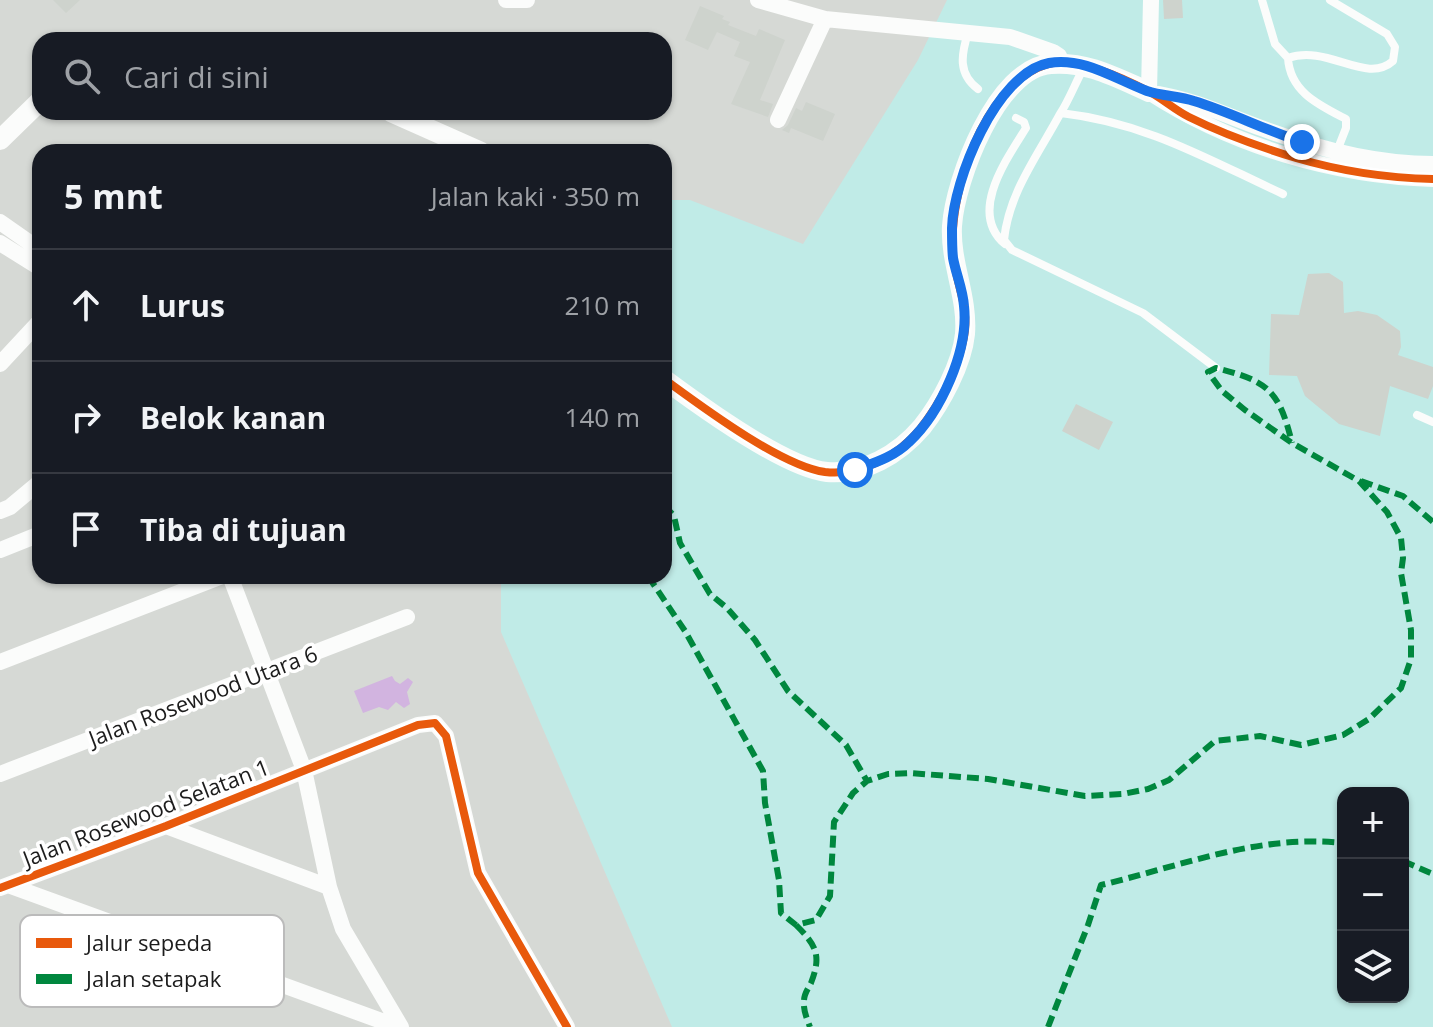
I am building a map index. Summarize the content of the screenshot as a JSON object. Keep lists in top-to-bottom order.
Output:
{
  "streets": {
    "street": ["Jalan Rosewood Utara 6", "Jalan Rosewood Selatan 1"]
  },
  "legend": ["Jalur sepeda", "Jalan setapak"],
  "page": {
    "search": "Cari di sini",
    "heading": ["5 mnt", "Jalan kaki · 350 m"],
    "list": [
      ["Lurus", "210 m"],
      ["Belok kanan", "140 m"],
      "Tiba di tujuan"
    ],
    "map_buttons": ["+", "−"]
  }
}
